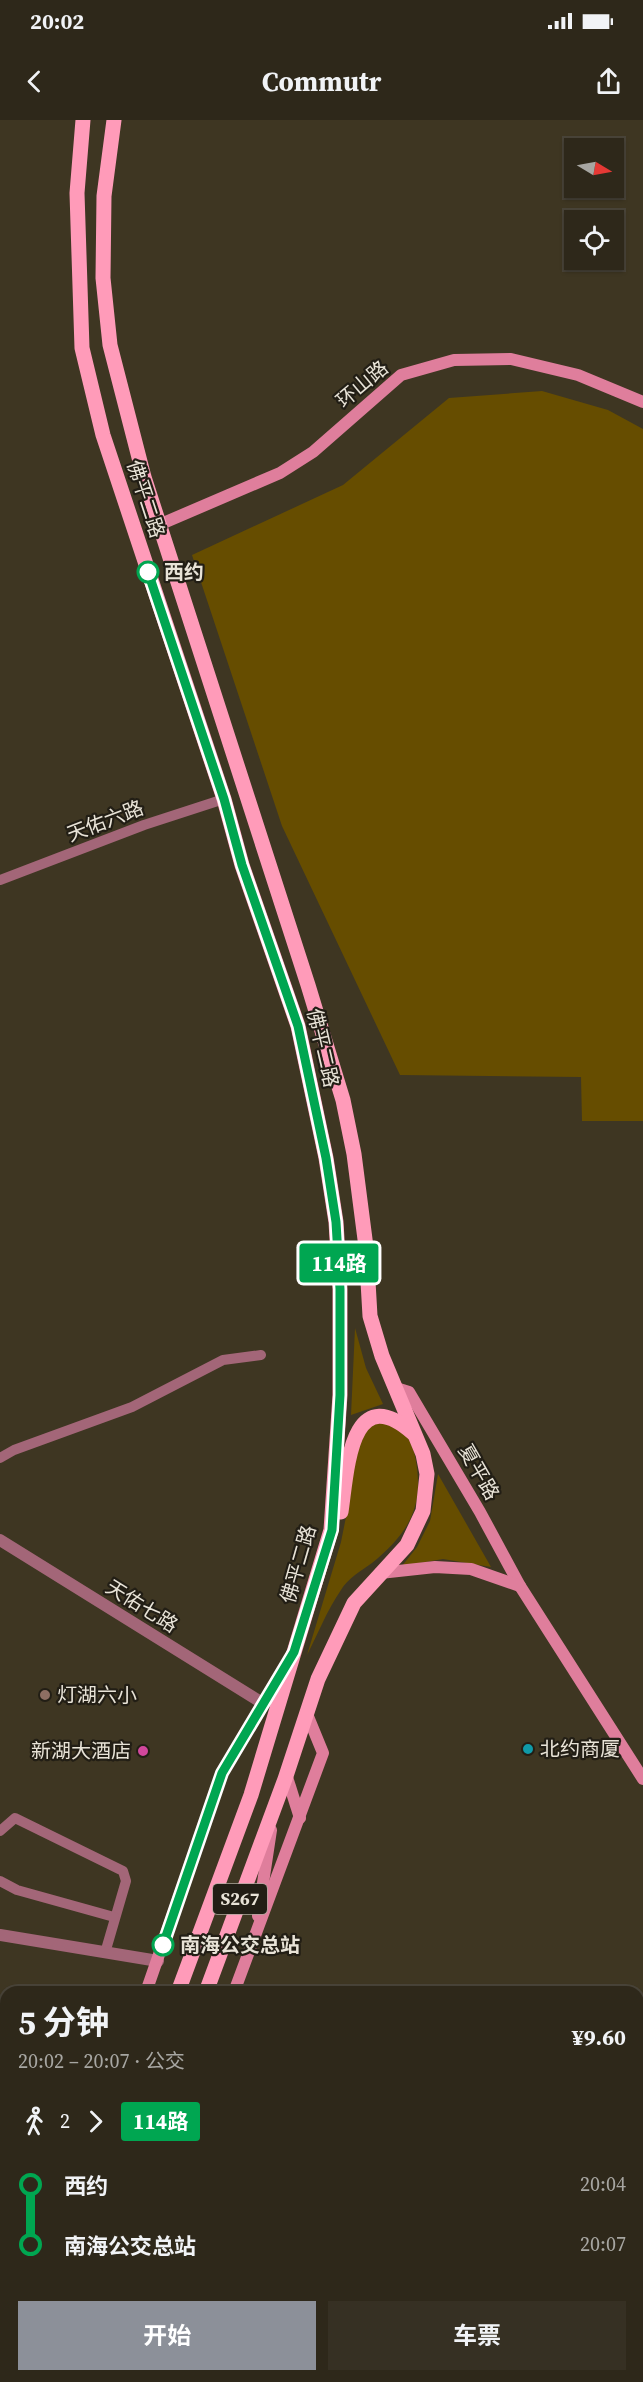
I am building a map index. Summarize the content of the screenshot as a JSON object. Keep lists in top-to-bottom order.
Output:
{
  "streets": {
    "main road": [
      "环山路",
      "佛平二路",
      "夏平路",
      "S267"
    ],
    "street": ["天佑六路", "天佑七路"]
  },
  "crossings": [
    ["环山路", "佛平二路"],
    ["佛平二路", "天佑六路"],
    ["佛平二路", "夏平路"],
    ["佛平二路", "S267"]
  ],
  "places": [
    "西约",
    "灯湖六小",
    "北约商厦",
    "新湖大酒店",
    "南海公交总站"
  ],
  "lines": ["bus line 114路"],
  "north": "right",
  "page": {
    "status": "20:02",
    "header": "Commutr",
    "on_map": "114路",
    "heading": ["5 分钟", "20:02 – 20:07 · 公交", "¥9.60"],
    "legs": ["2", "114路"],
    "list": [
      {
        "name": "西约",
        "value": "20:04"
      },
      {
        "name": "南海公交总站",
        "value": "20:07"
      }
    ],
    "buttons": ["开始", "车票"]
  }
}
